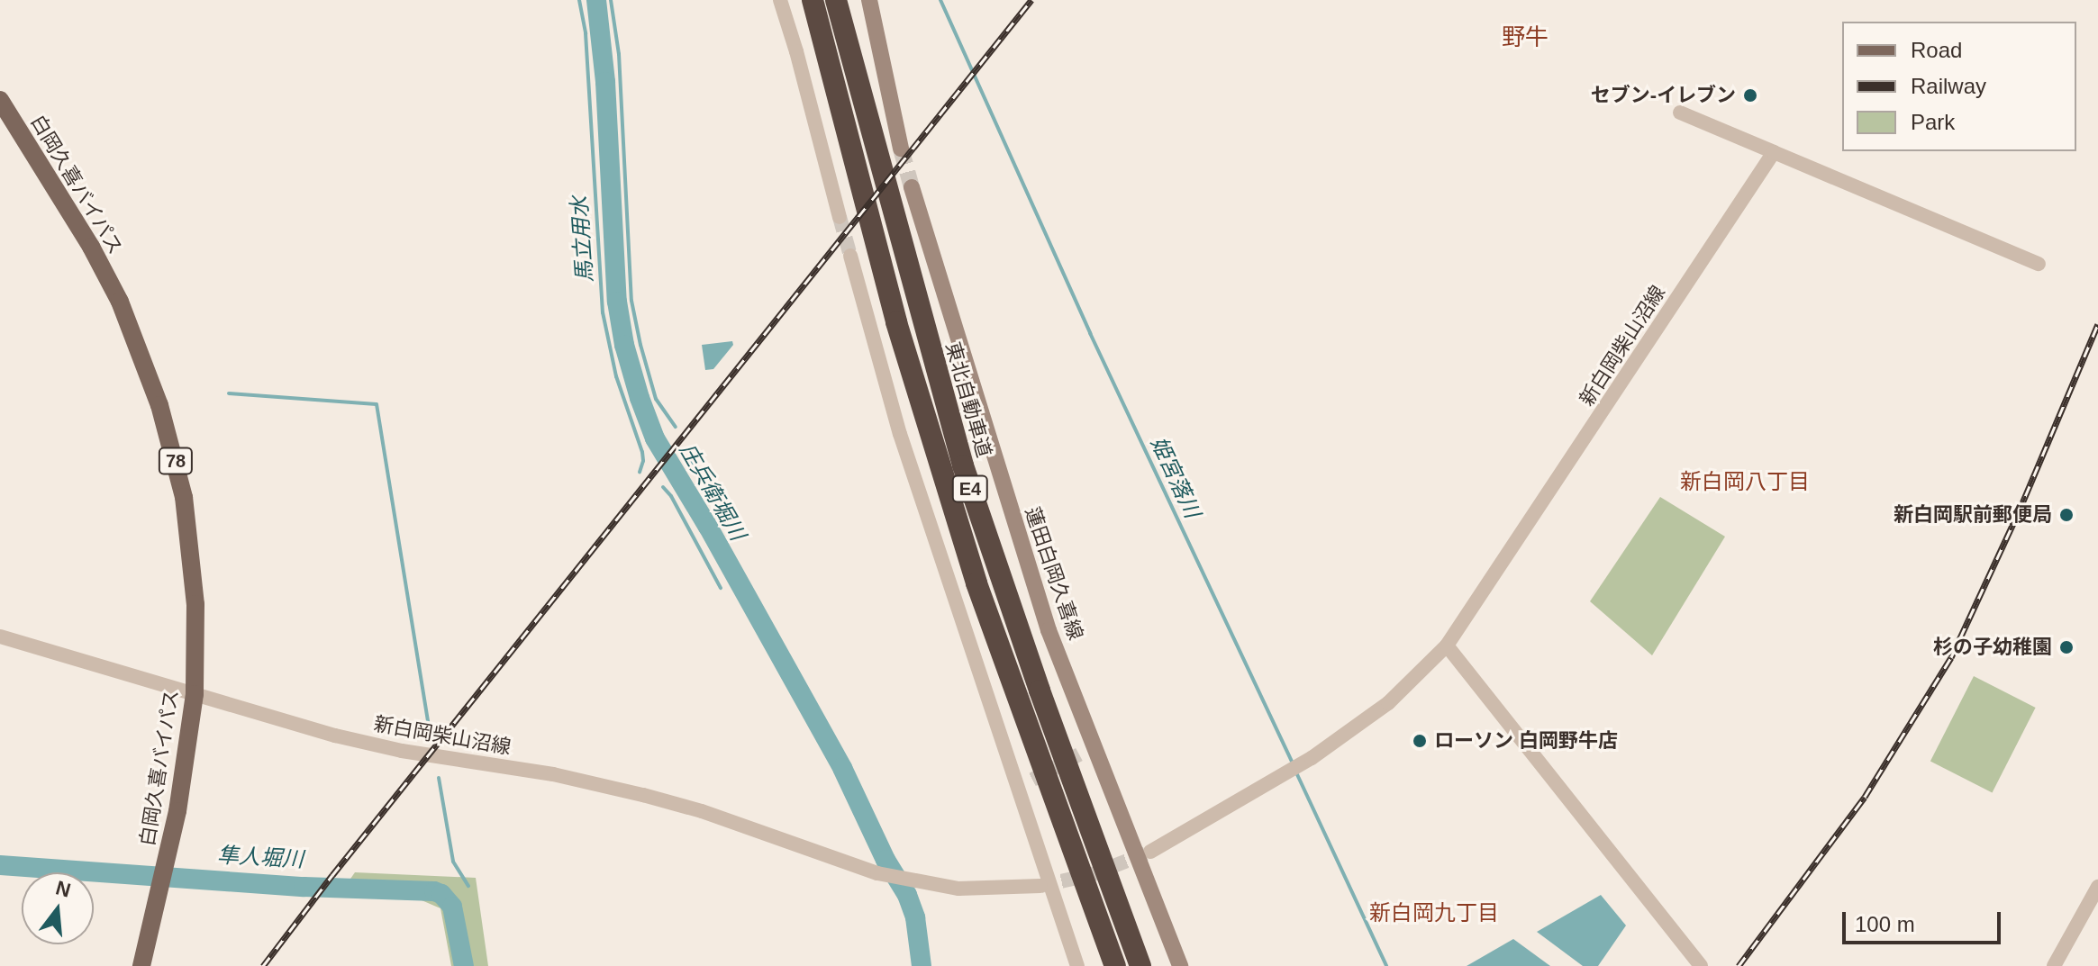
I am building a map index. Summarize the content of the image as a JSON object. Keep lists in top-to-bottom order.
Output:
{
  "streets": {
    "highway": ["東北自動車道", "E4"],
    "main road": ["白岡久喜バイパス", "78", "蓮田白岡久喜線"],
    "street": ["新白岡柴山沼線"]
  },
  "crossings": [
    ["白岡久喜バイパス", "新白岡柴山沼線"]
  ],
  "districts": ["野牛", "新白岡八丁目", "新白岡九丁目"],
  "water": [
    "馬立用水",
    "姫宮落川",
    "庄兵衛堀川",
    "隼人堀川"
  ],
  "places": [
    "セブン-イレブン",
    "新白岡駅前郵便局",
    "杉の子幼稚園",
    "ローソン 白岡野牛店"
  ],
  "legend": ["Road", "Railway", "Park"],
  "scale_bar": "100 m",
  "north": "top"
}
